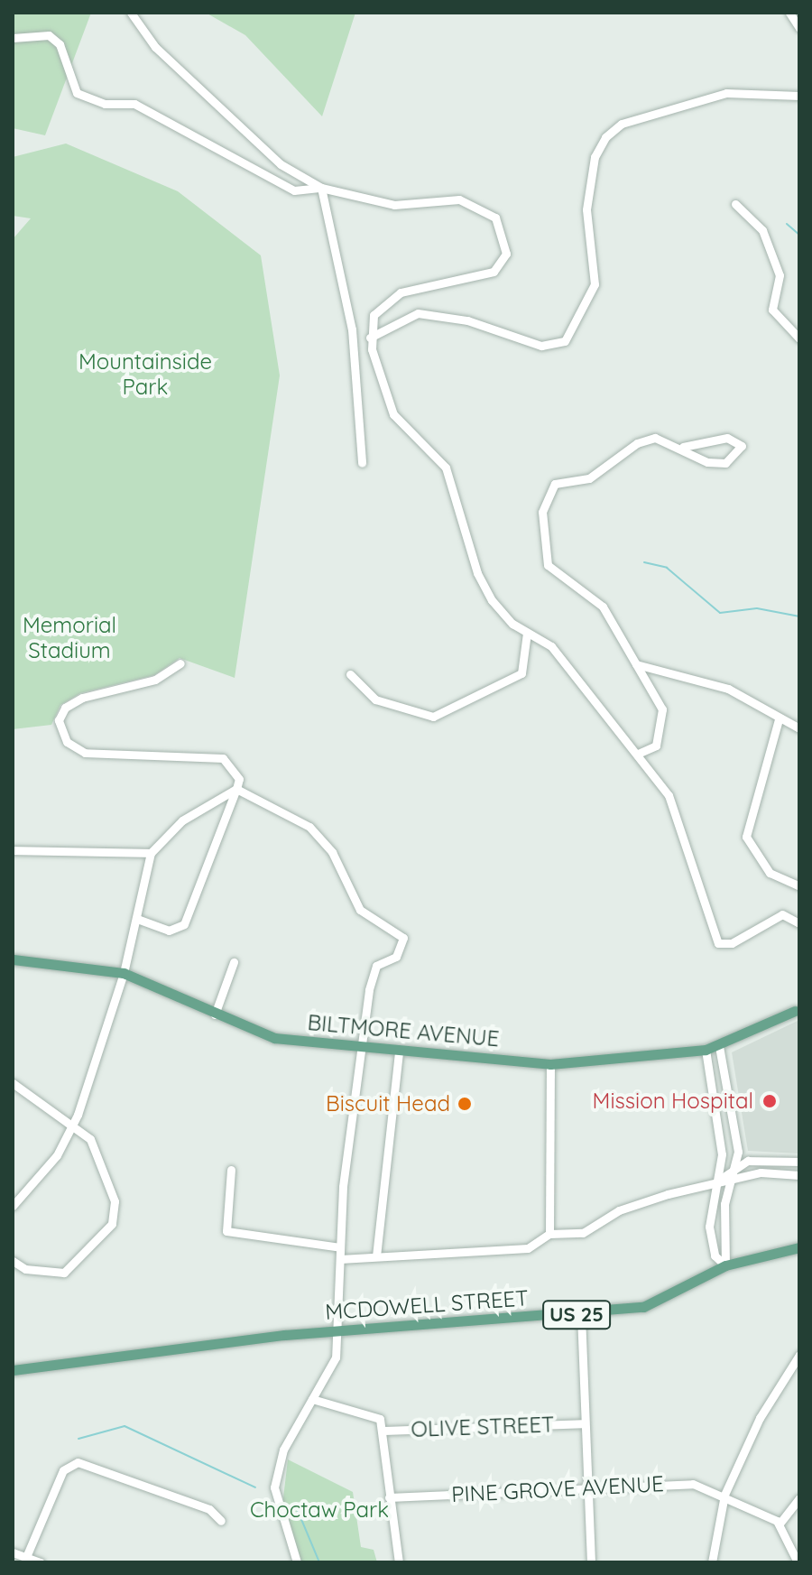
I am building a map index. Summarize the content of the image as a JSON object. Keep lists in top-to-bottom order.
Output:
{
  "streets": {
    "main road": ["BILTMORE AVENUE", "MCDOWELL STREET", "US 25"],
    "street": ["OLIVE STREET", "PINE GROVE AVENUE"]
  },
  "parks": ["Mountainside Park", "Memorial Stadium", "Choctaw Park"],
  "places": ["Mission Hospital", "Biscuit Head"]
}
